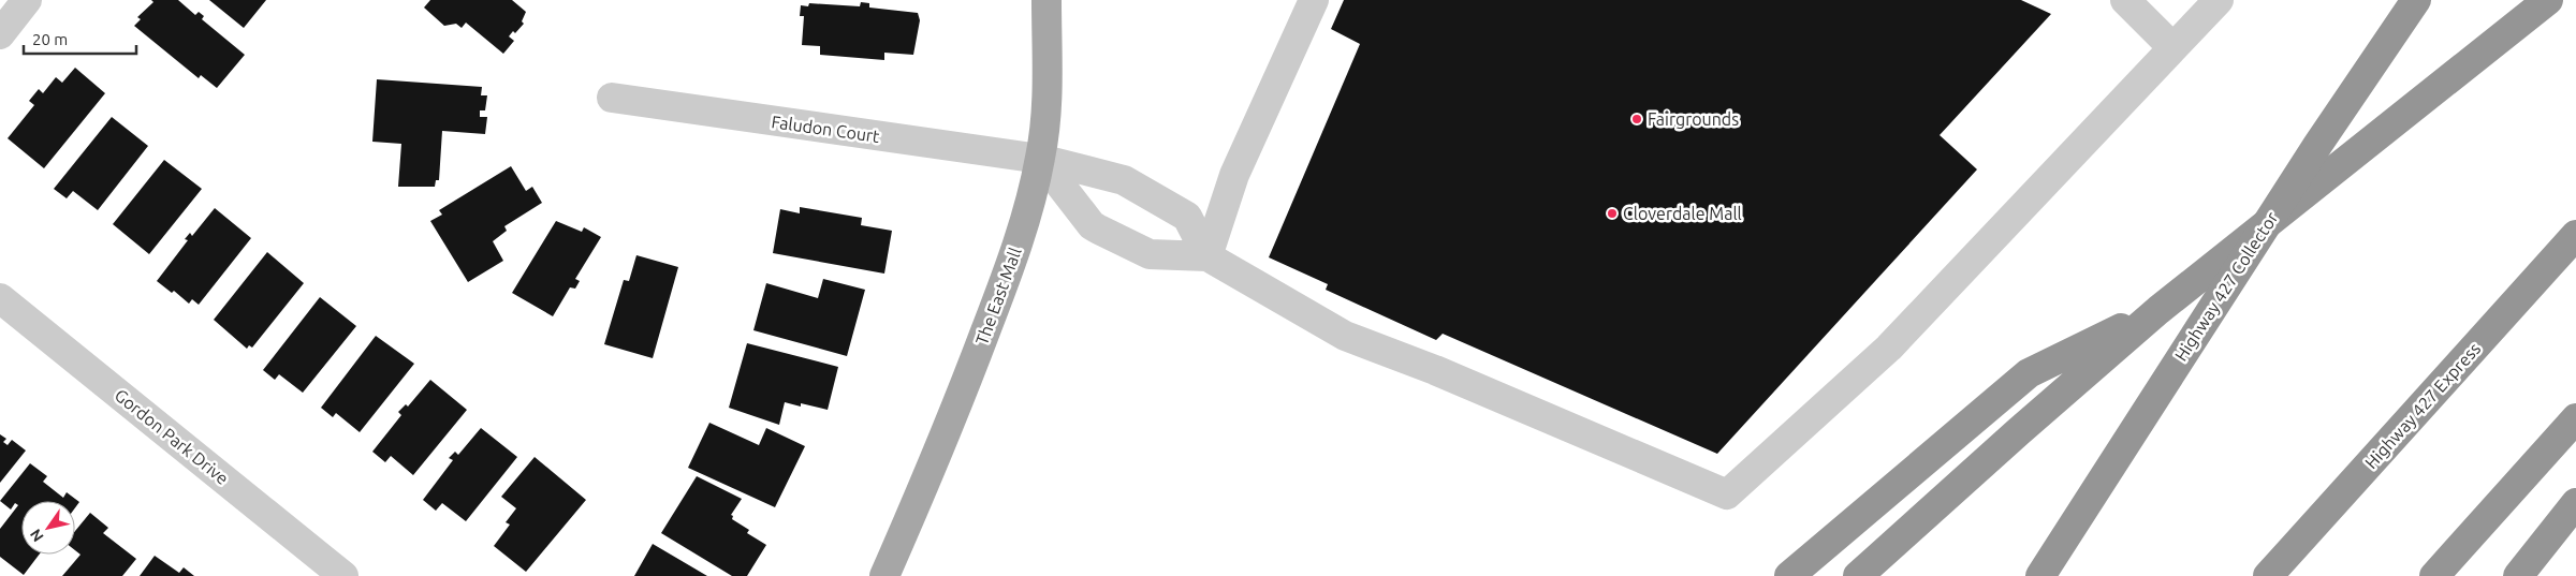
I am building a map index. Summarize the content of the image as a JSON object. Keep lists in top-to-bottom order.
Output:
{
  "streets": {
    "highway": ["Highway 427 Collector", "Highway 427 Express"],
    "main road": ["The East Mall"],
    "street": ["Faludon Court", "Gordon Park Drive"]
  },
  "crossings": [
    ["Faludon Court", "The East Mall"]
  ],
  "places": ["Fairgrounds", "Cloverdale Mall"],
  "scale_bar": "20 m",
  "north": "bottom left"
}
